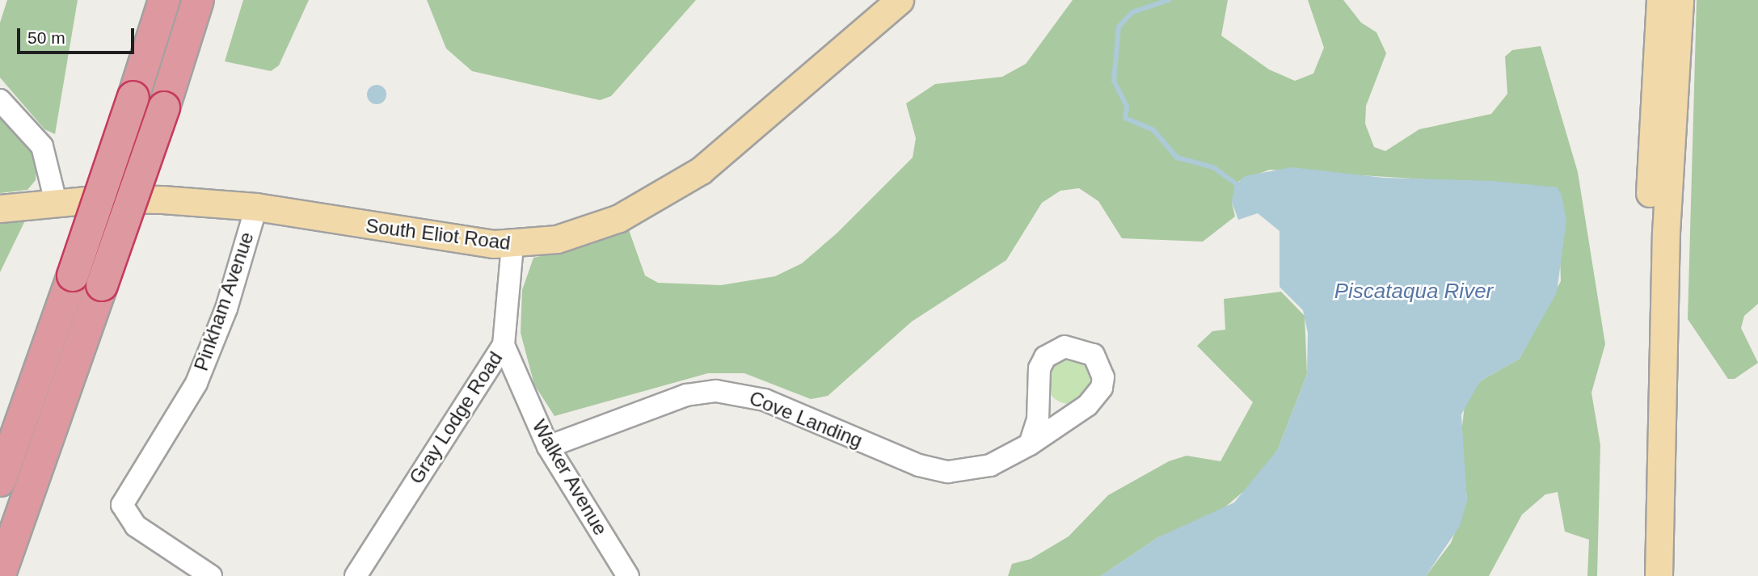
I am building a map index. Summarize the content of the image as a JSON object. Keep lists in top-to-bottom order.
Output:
{
  "streets": {
    "main road": ["South Eliot Road"],
    "street": [
      "Pinkham Avenue",
      "Gray Lodge Road",
      "Cove Landing",
      "Walker Avenue"
    ]
  },
  "crossings": [
    ["South Eliot Road", "Pinkham Avenue"],
    ["South Eliot Road", "Gray Lodge Road"],
    ["Gray Lodge Road", "Walker Avenue"],
    ["Cove Landing", "Walker Avenue"]
  ],
  "water": ["Piscataqua River"],
  "scale_bar": "50 m"
}
